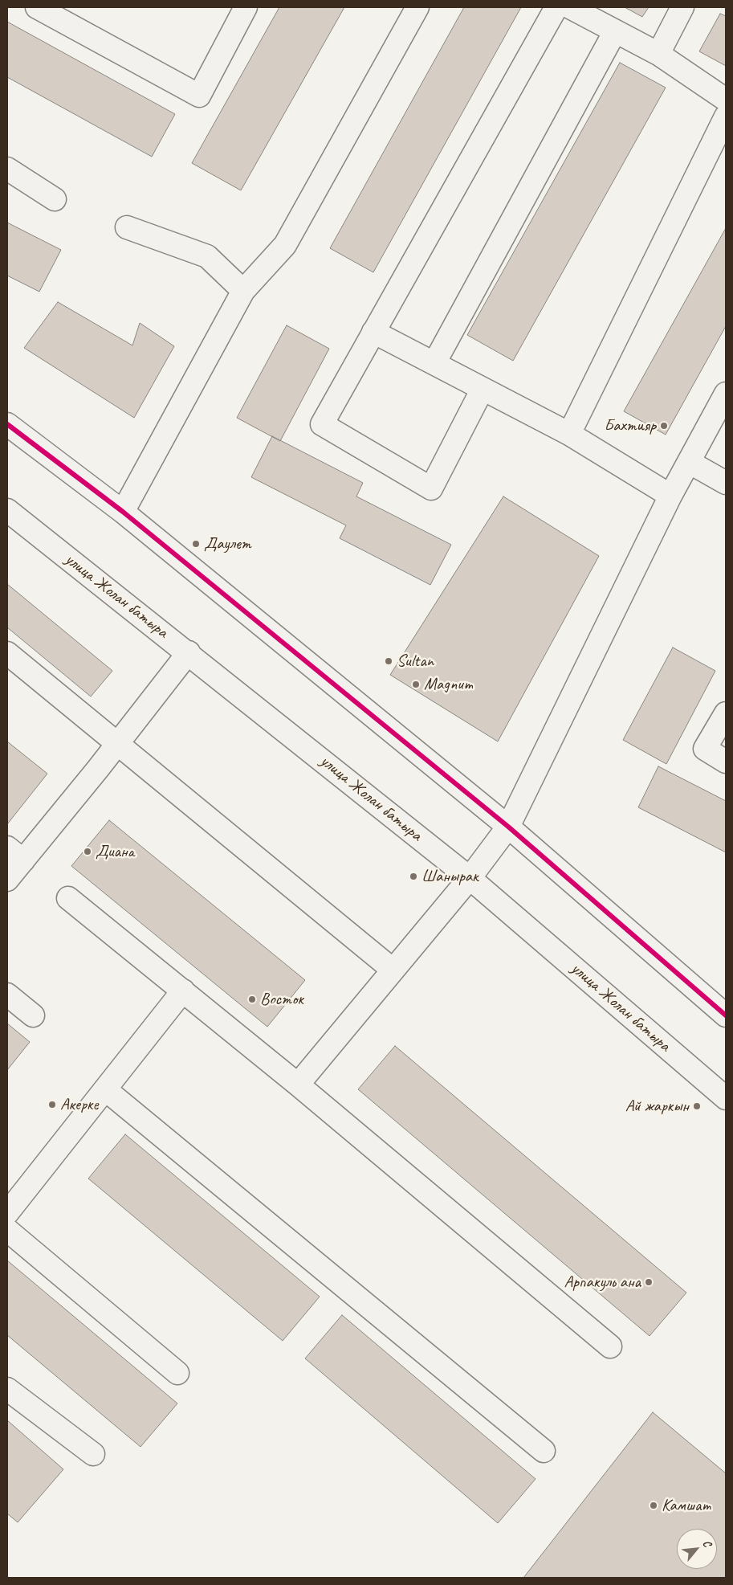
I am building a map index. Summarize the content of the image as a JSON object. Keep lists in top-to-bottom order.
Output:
{
  "streets": {
    "street": ["улица Жолан батыра"]
  },
  "places": [
    "Бахтияр",
    "Даулет",
    "Sultan",
    "Magnum",
    "Диана",
    "Шанырак",
    "Восток",
    "Акерке",
    "Ай жаркын",
    "Арпакуль ана",
    "Камшат"
  ],
  "north": "top right"
}
